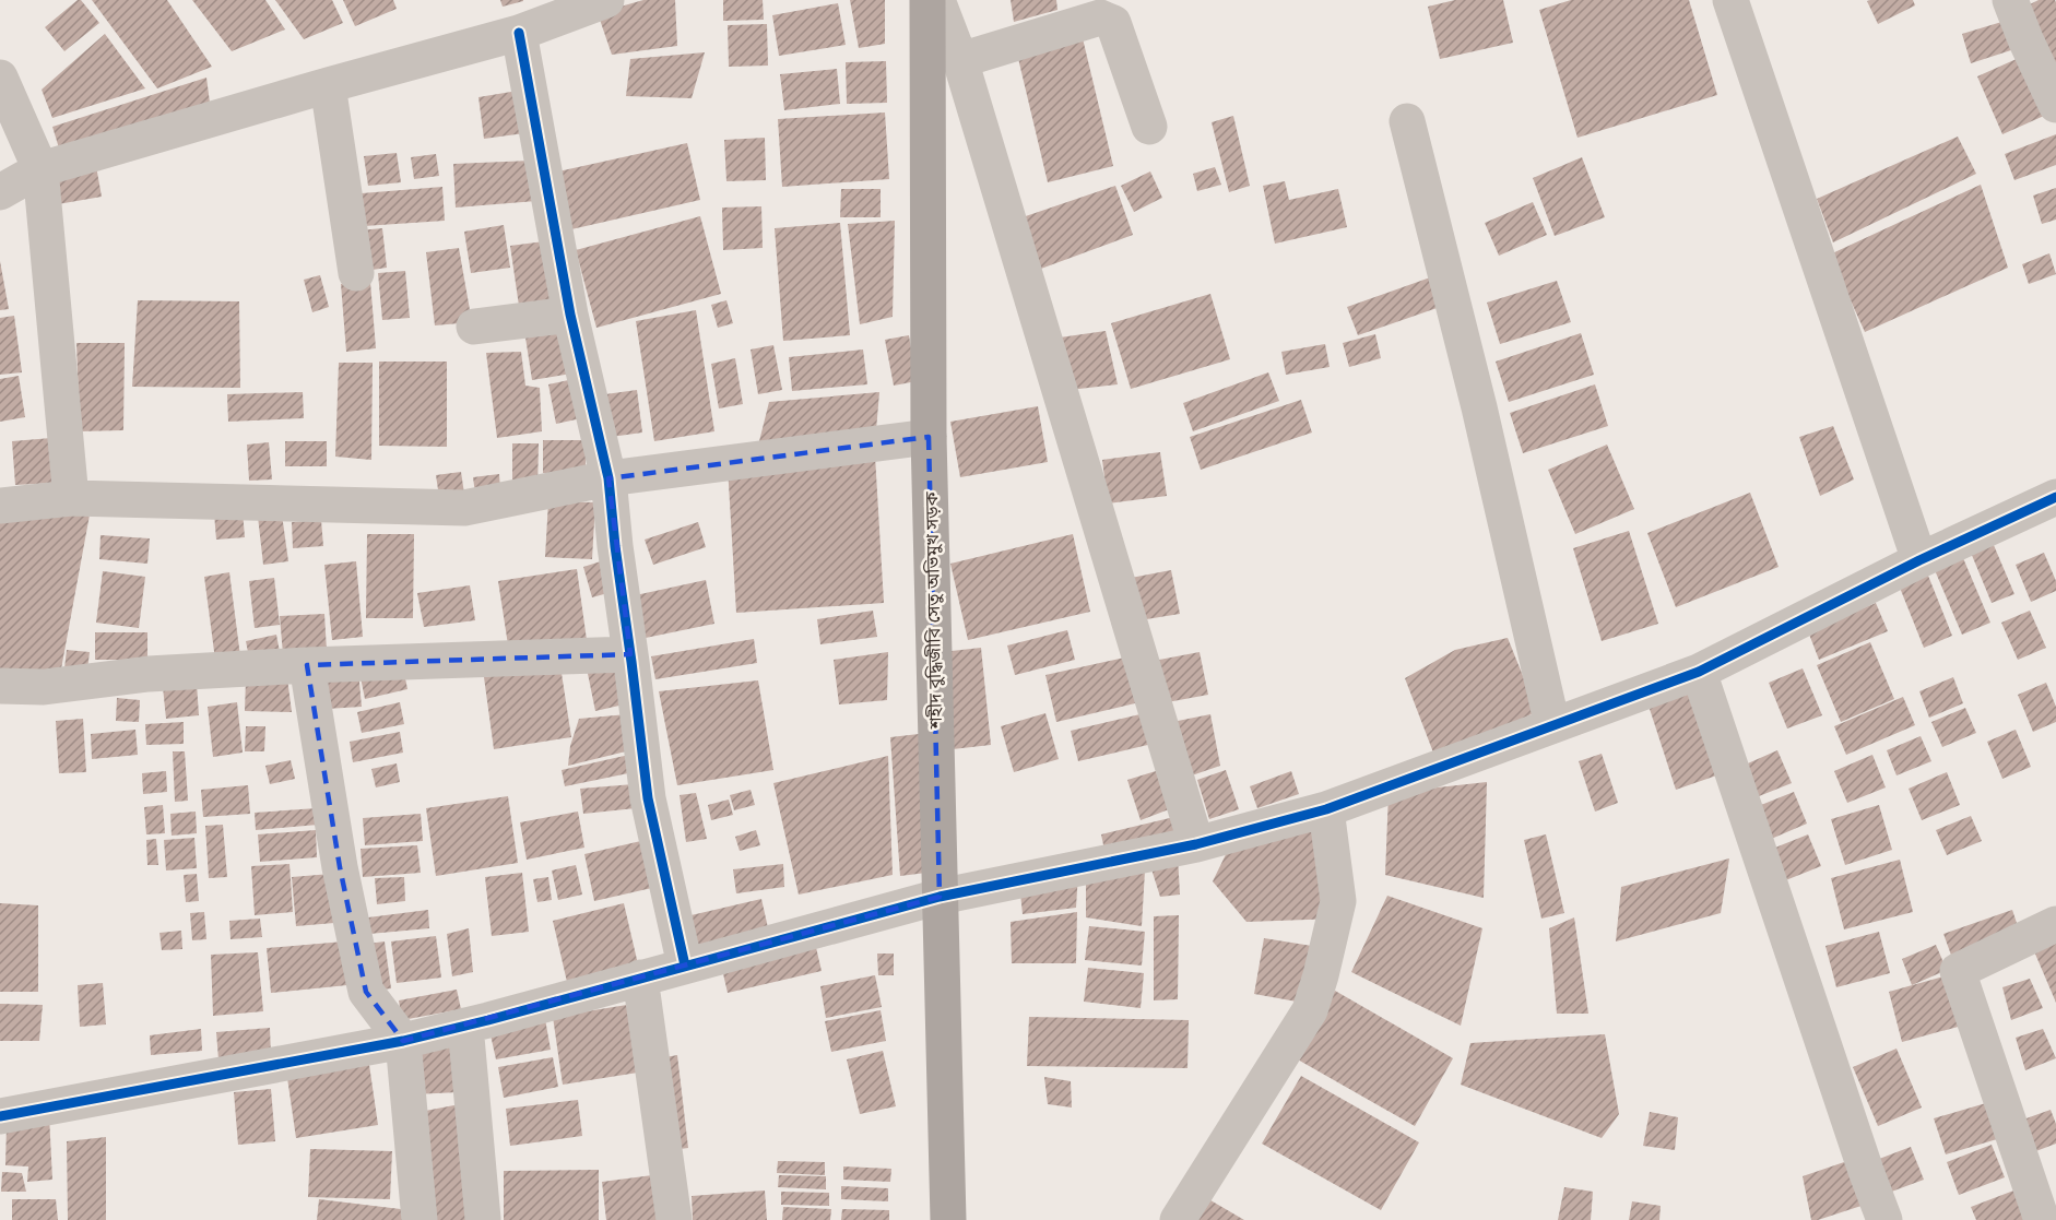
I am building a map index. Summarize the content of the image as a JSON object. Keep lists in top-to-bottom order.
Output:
{
  "streets": {
    "main road": ["শহীদ বুদ্ধিজীবি সেতু অভিমুখ সড়ক"]
  }
}
